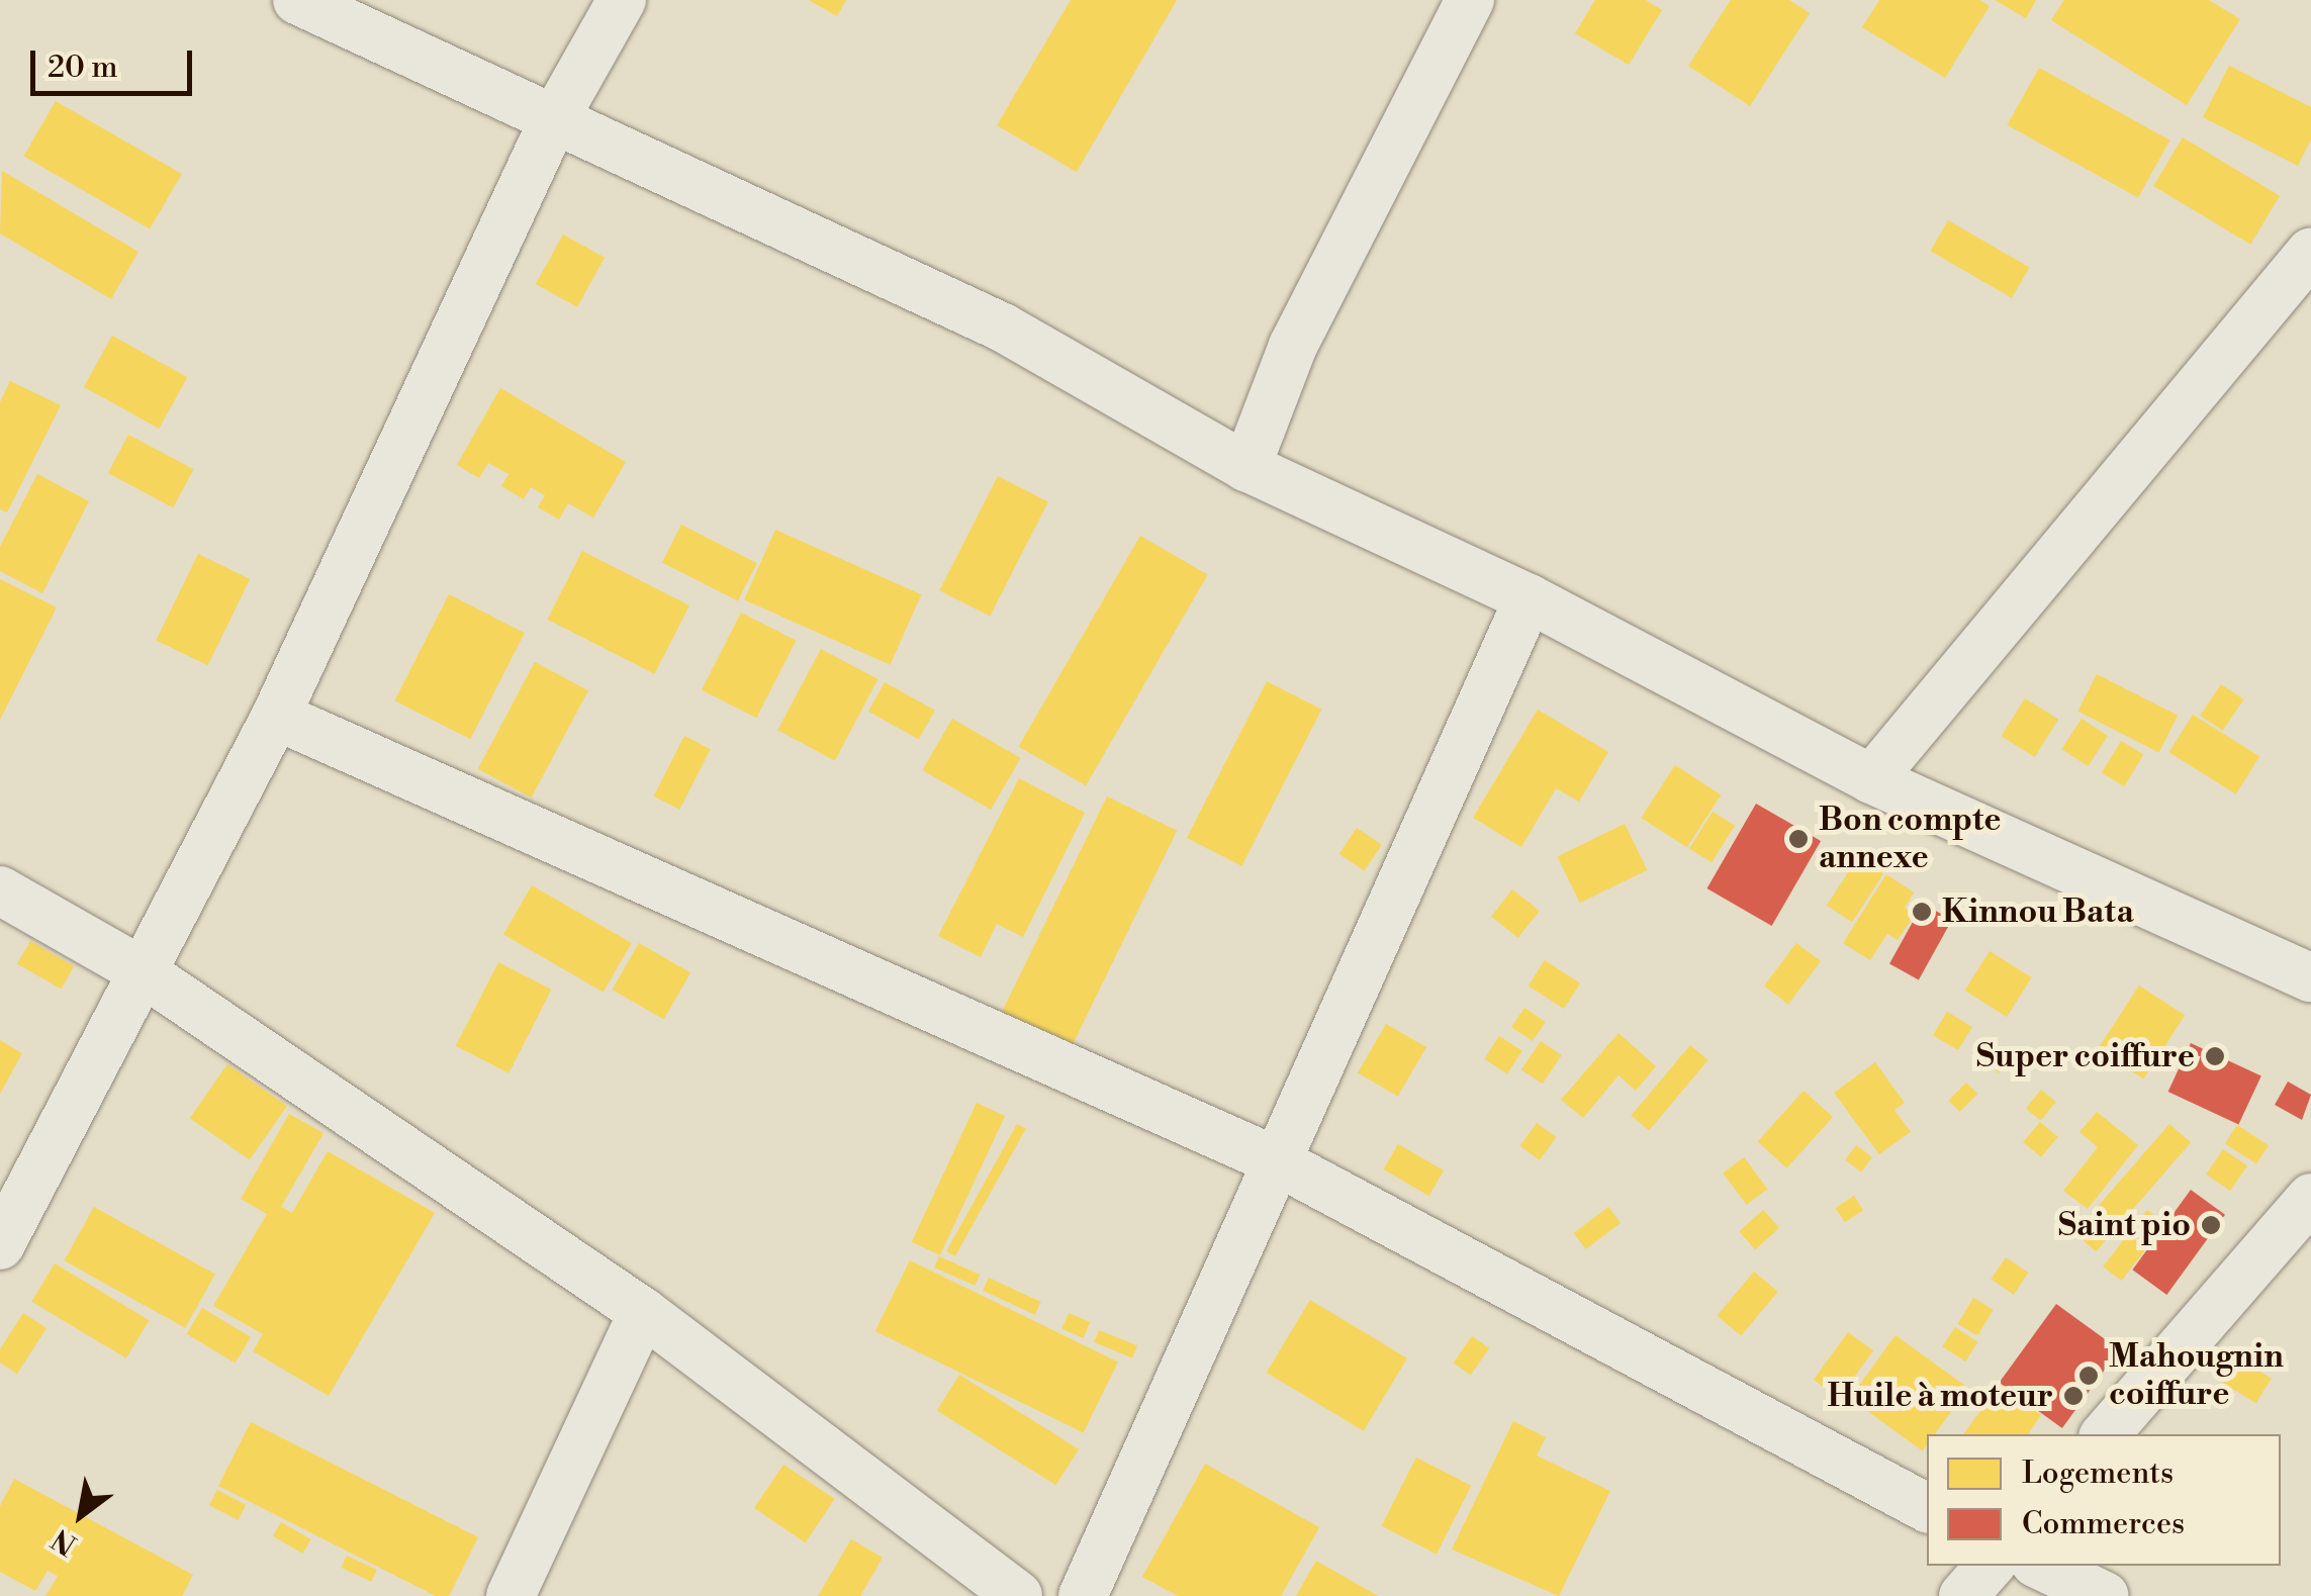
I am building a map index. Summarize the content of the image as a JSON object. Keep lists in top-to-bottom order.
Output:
{
  "places": [
    "Bon compte annexe",
    "Kinnou Bata",
    "Super coiffure",
    "Saint pio",
    "Mahougnin coiffure",
    "Huile à moteur"
  ],
  "legend": ["Logements", "Commerces"],
  "scale_bar": "20 m",
  "north": "bottom left"
}
